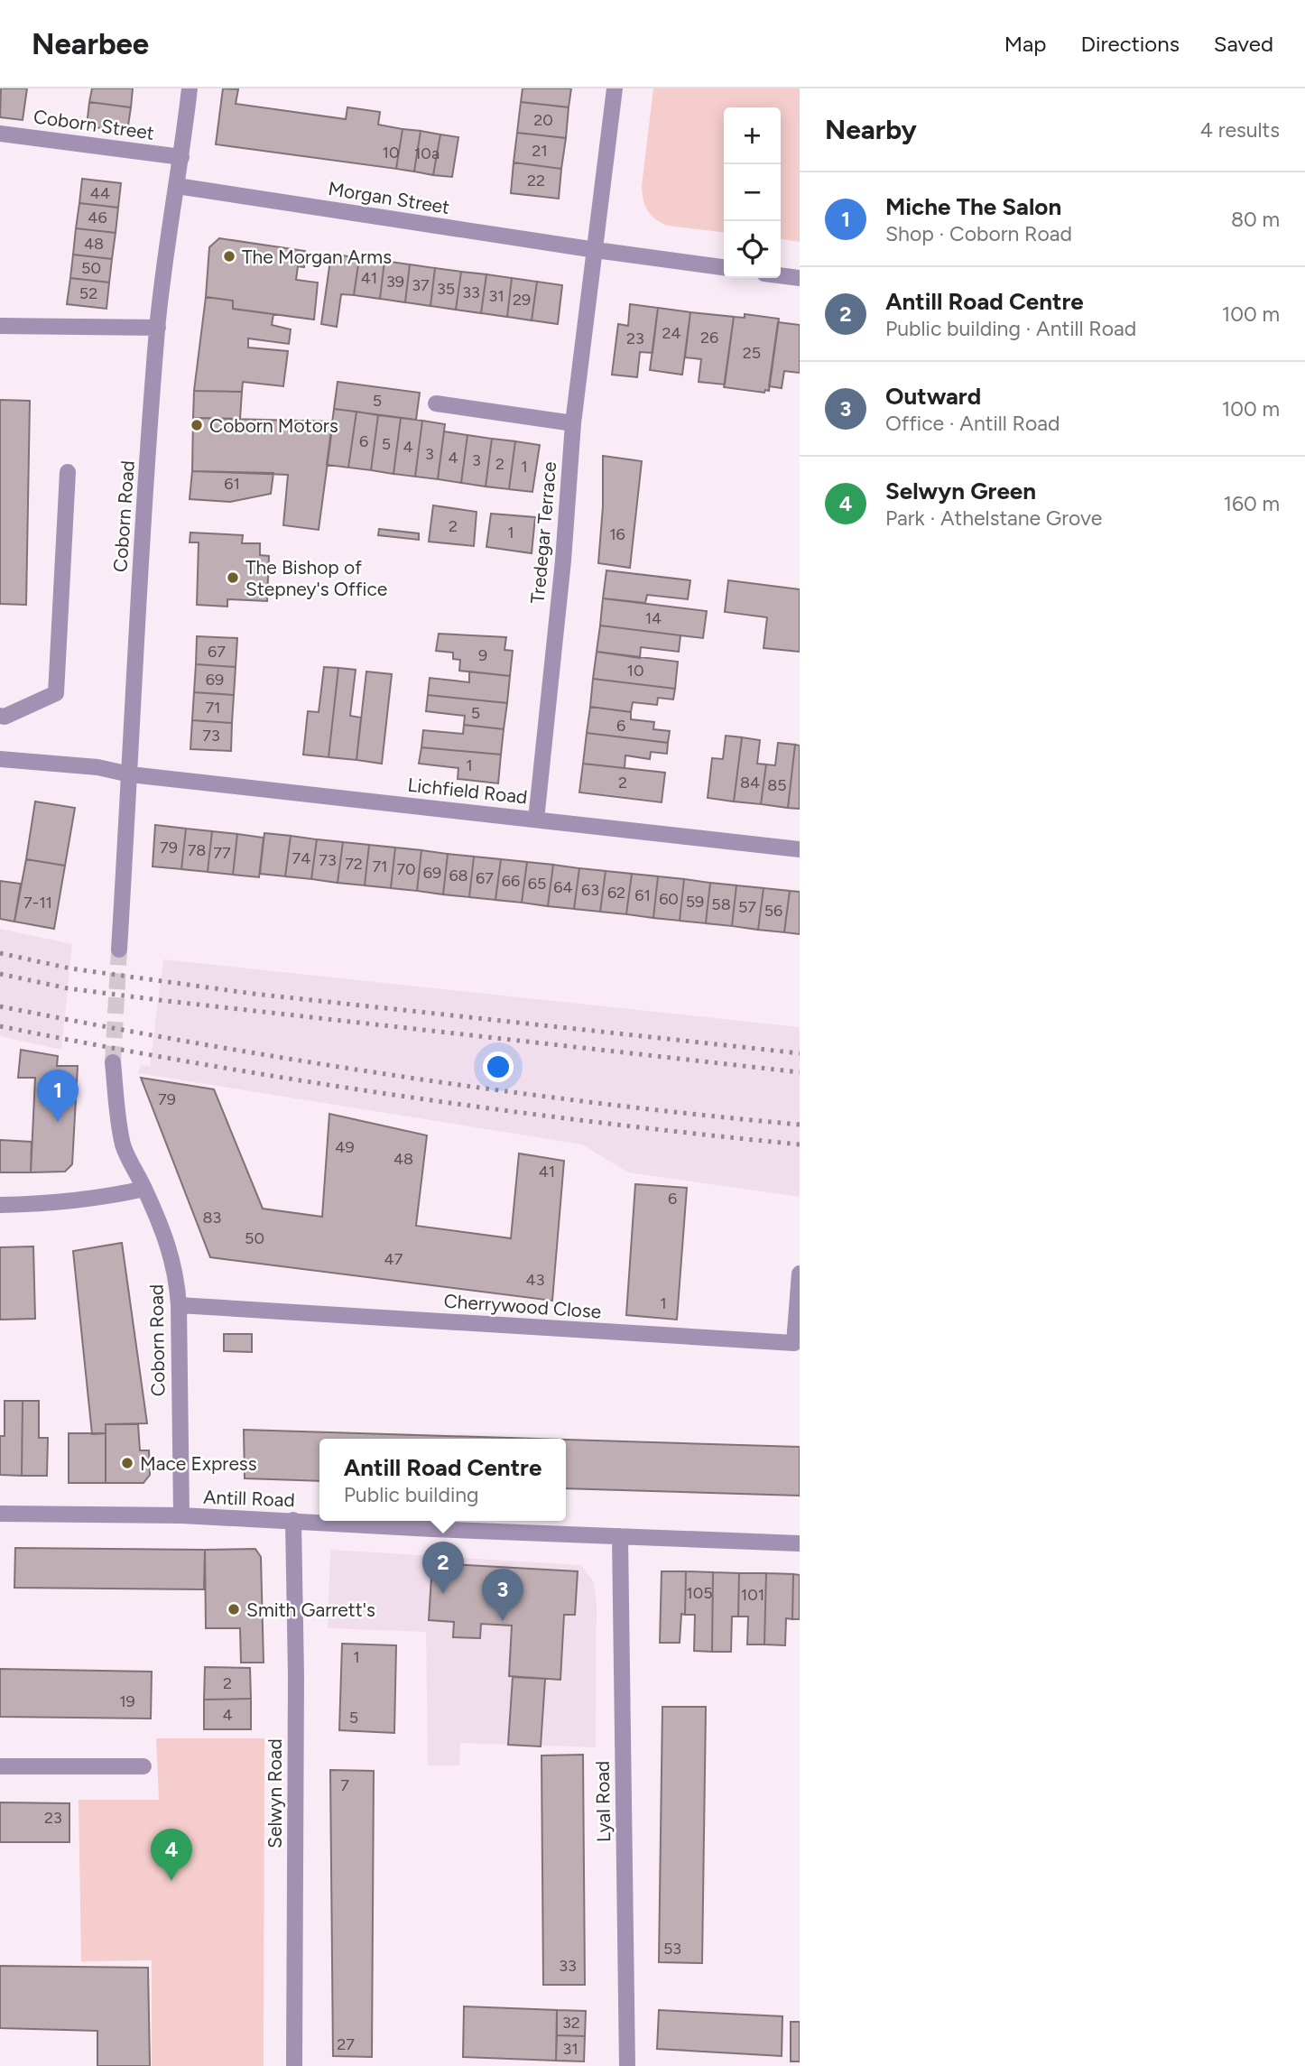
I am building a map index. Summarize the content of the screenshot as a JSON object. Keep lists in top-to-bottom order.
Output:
{
  "streets": {
    "street": [
      "Coborn Street",
      "Morgan Street",
      "Coborn Road",
      "Tredegar Terrace",
      "Lichfield Road",
      "Cherrywood Close",
      "Antill Road",
      "Selwyn Road",
      "Lyal Road"
    ]
  },
  "crossings": [
    ["Coborn Street", "Coborn Road"],
    ["Morgan Street", "Coborn Road"],
    ["Morgan Street", "Tredegar Terrace"],
    ["Coborn Road", "Lichfield Road"],
    ["Coborn Road", "Cherrywood Close"],
    ["Coborn Road", "Antill Road"],
    ["Tredegar Terrace", "Lichfield Road"],
    ["Antill Road", "Selwyn Road"],
    ["Antill Road", "Lyal Road"]
  ],
  "places": [
    "The Morgan Arms",
    "Coborn Motors",
    "The Bishop of Stepney's Office",
    "Mace Express",
    "Smith Garrett's"
  ],
  "house_numbers": [
    "20",
    "21",
    "10",
    "10a",
    "22",
    "44",
    "46",
    "48",
    "50",
    "41",
    "39",
    "37",
    "35",
    "33",
    "52",
    "31",
    "29",
    "24",
    "26",
    "23",
    "25",
    "5",
    "6",
    "5",
    "4",
    "3",
    "4",
    "3",
    "2",
    "1",
    "61",
    "2",
    "1",
    "16",
    "14",
    "67",
    "9",
    "10",
    "69",
    "71",
    "5",
    "6",
    "73",
    "1",
    "2",
    "84",
    "85",
    "79",
    "78",
    "77",
    "74",
    "73",
    "72",
    "71",
    "70",
    "69",
    "68",
    "67",
    "66",
    "65",
    "64",
    "63",
    "62",
    "61",
    "60",
    "59",
    "7-11",
    "58",
    "57",
    "56",
    "79",
    "49",
    "48",
    "41",
    "6",
    "83",
    "50",
    "47",
    "43",
    "1",
    "105",
    "101",
    "1",
    "2",
    "19",
    "4",
    "5",
    "7",
    "23",
    "53",
    "33",
    "32",
    "27",
    "31"
  ],
  "page": {
    "header": "Nearbee",
    "nav": ["Map", "Directions", "Saved"],
    "heading": ["Nearby", "4 results"],
    "map_buttons": ["+", "−"],
    "list": [
      {
        "mark": "1",
        "name": "Miche The Salon",
        "note": "Shop · Coborn Road",
        "value": "80 m"
      },
      {
        "mark": "2",
        "name": "Antill Road Centre",
        "note": "Public building · Antill Road",
        "value": "100 m"
      },
      {
        "mark": "3",
        "name": "Outward",
        "note": "Office · Antill Road",
        "value": "100 m"
      },
      {
        "mark": "4",
        "name": "Selwyn Green",
        "note": "Park · Athelstane Grove",
        "value": "160 m"
      }
    ],
    "pins": [
      "1",
      "2",
      "3",
      "4"
    ],
    "popup": ["Antill Road Centre", "Public building"]
  }
}
